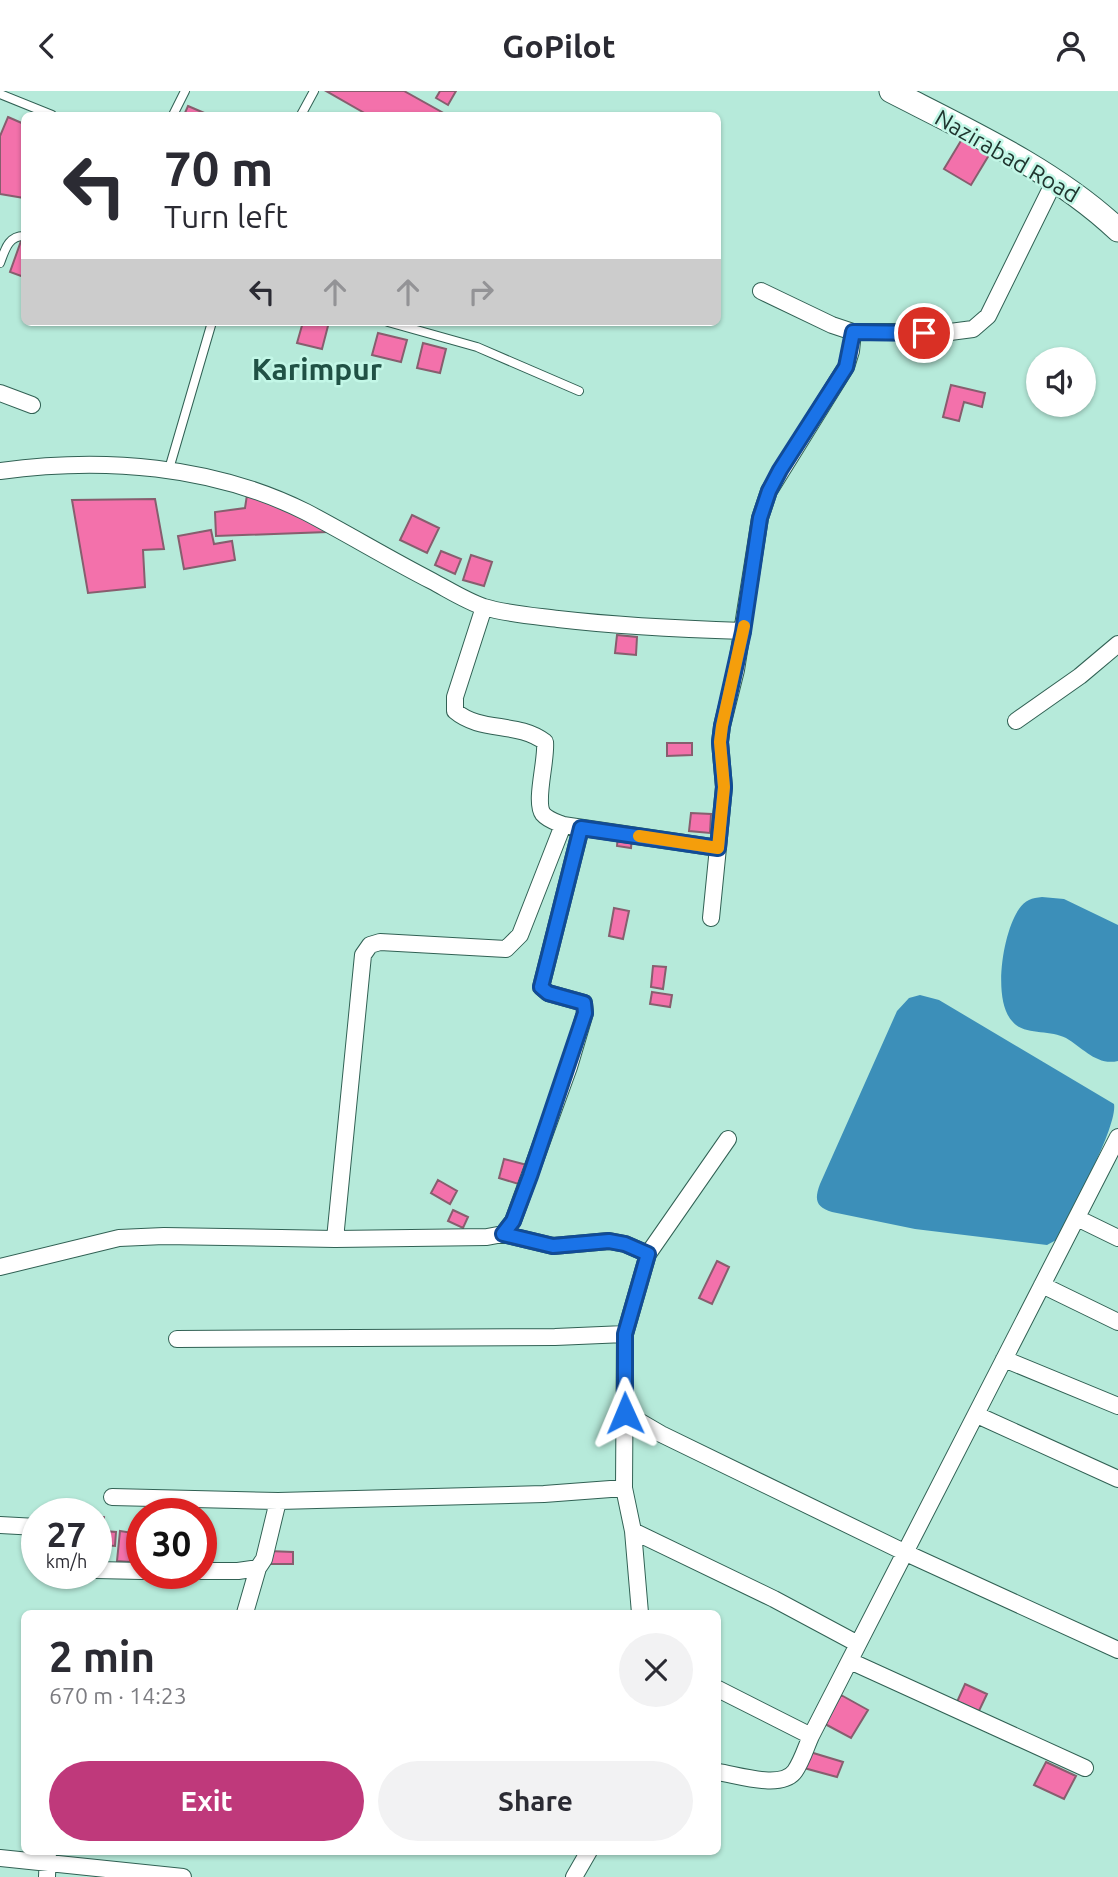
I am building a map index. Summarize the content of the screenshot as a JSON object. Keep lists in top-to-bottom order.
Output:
{
  "streets": {
    "main road": ["Nazirabad Road"]
  },
  "districts": ["Karimpur"],
  "page": {
    "header": "GoPilot",
    "turn": ["70 m", "Turn left"],
    "speed": "27 km/h",
    "limit": "30",
    "heading": ["2 min", "670 m · 14:23"],
    "buttons": ["Exit", "Share"]
  }
}
